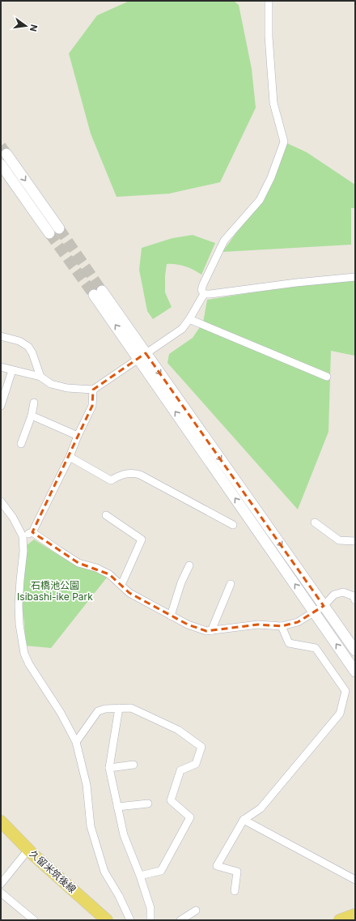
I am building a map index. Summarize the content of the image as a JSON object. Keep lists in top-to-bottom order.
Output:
{
  "streets": {
    "main road": ["久留米筑後線"]
  },
  "parks": ["石橋池公園 Isibashi-ike Park"],
  "north": "right"
}
